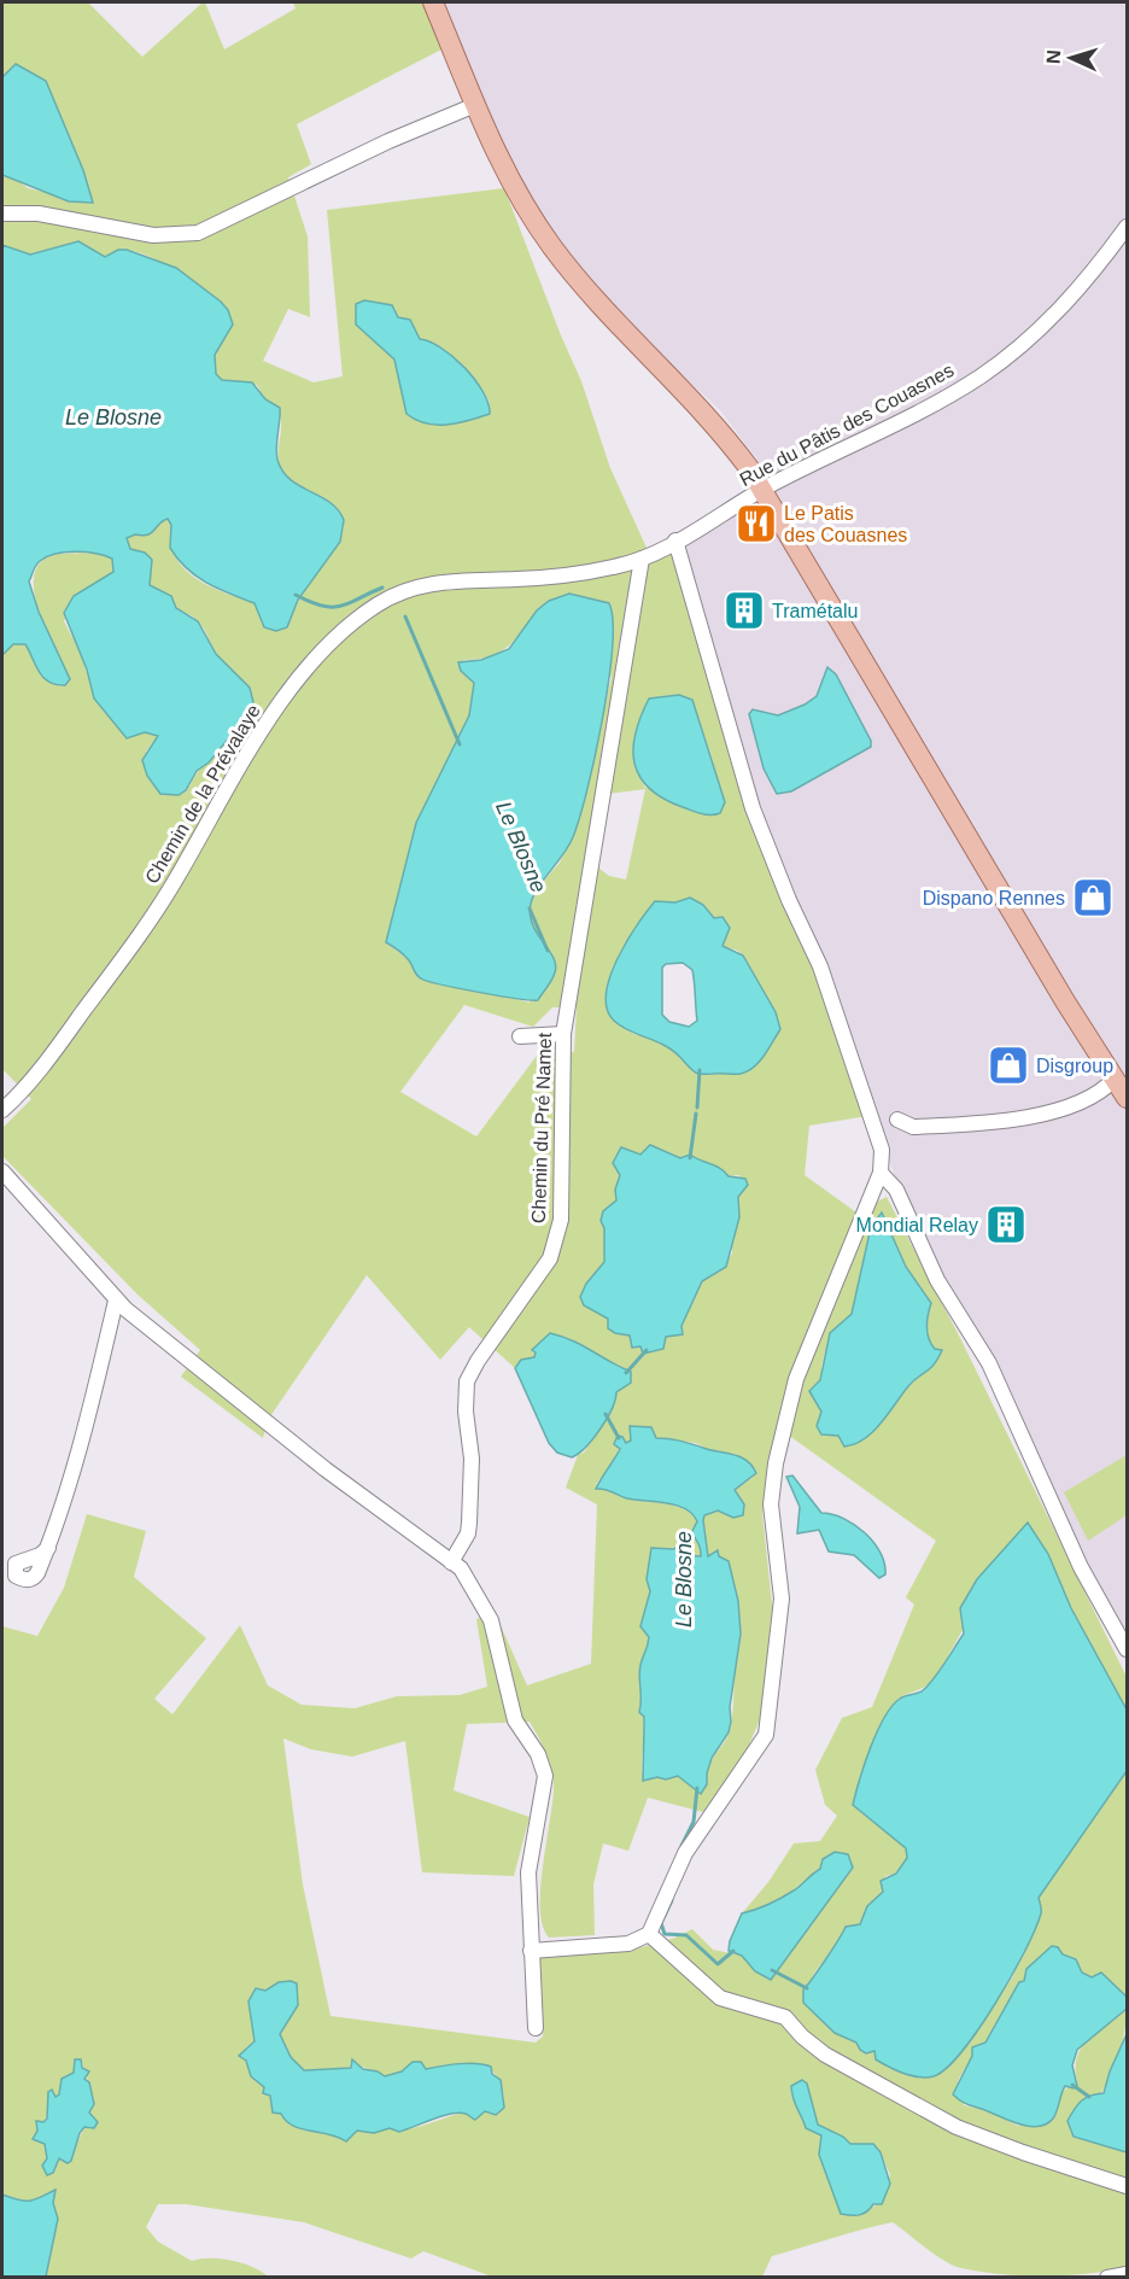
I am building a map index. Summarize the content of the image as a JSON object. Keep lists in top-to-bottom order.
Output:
{
  "streets": {
    "street": ["Rue du Pâtis des Couasnes", "Chemin de la Prévalaye", "Chemin du Pré Namet"]
  },
  "crossings": [
    ["Rue du Pâtis des Couasnes", "Chemin de la Prévalaye"],
    ["Rue du Pâtis des Couasnes", "Chemin du Pré Namet"]
  ],
  "water": ["Le Blosne"],
  "places": {
    "restaurant": ["Le Patis des Couasnes"],
    "building": ["Tramétalu", "Mondial Relay"],
    "shop": ["Dispano Rennes", "Disgroup"]
  },
  "north": "left"
}
